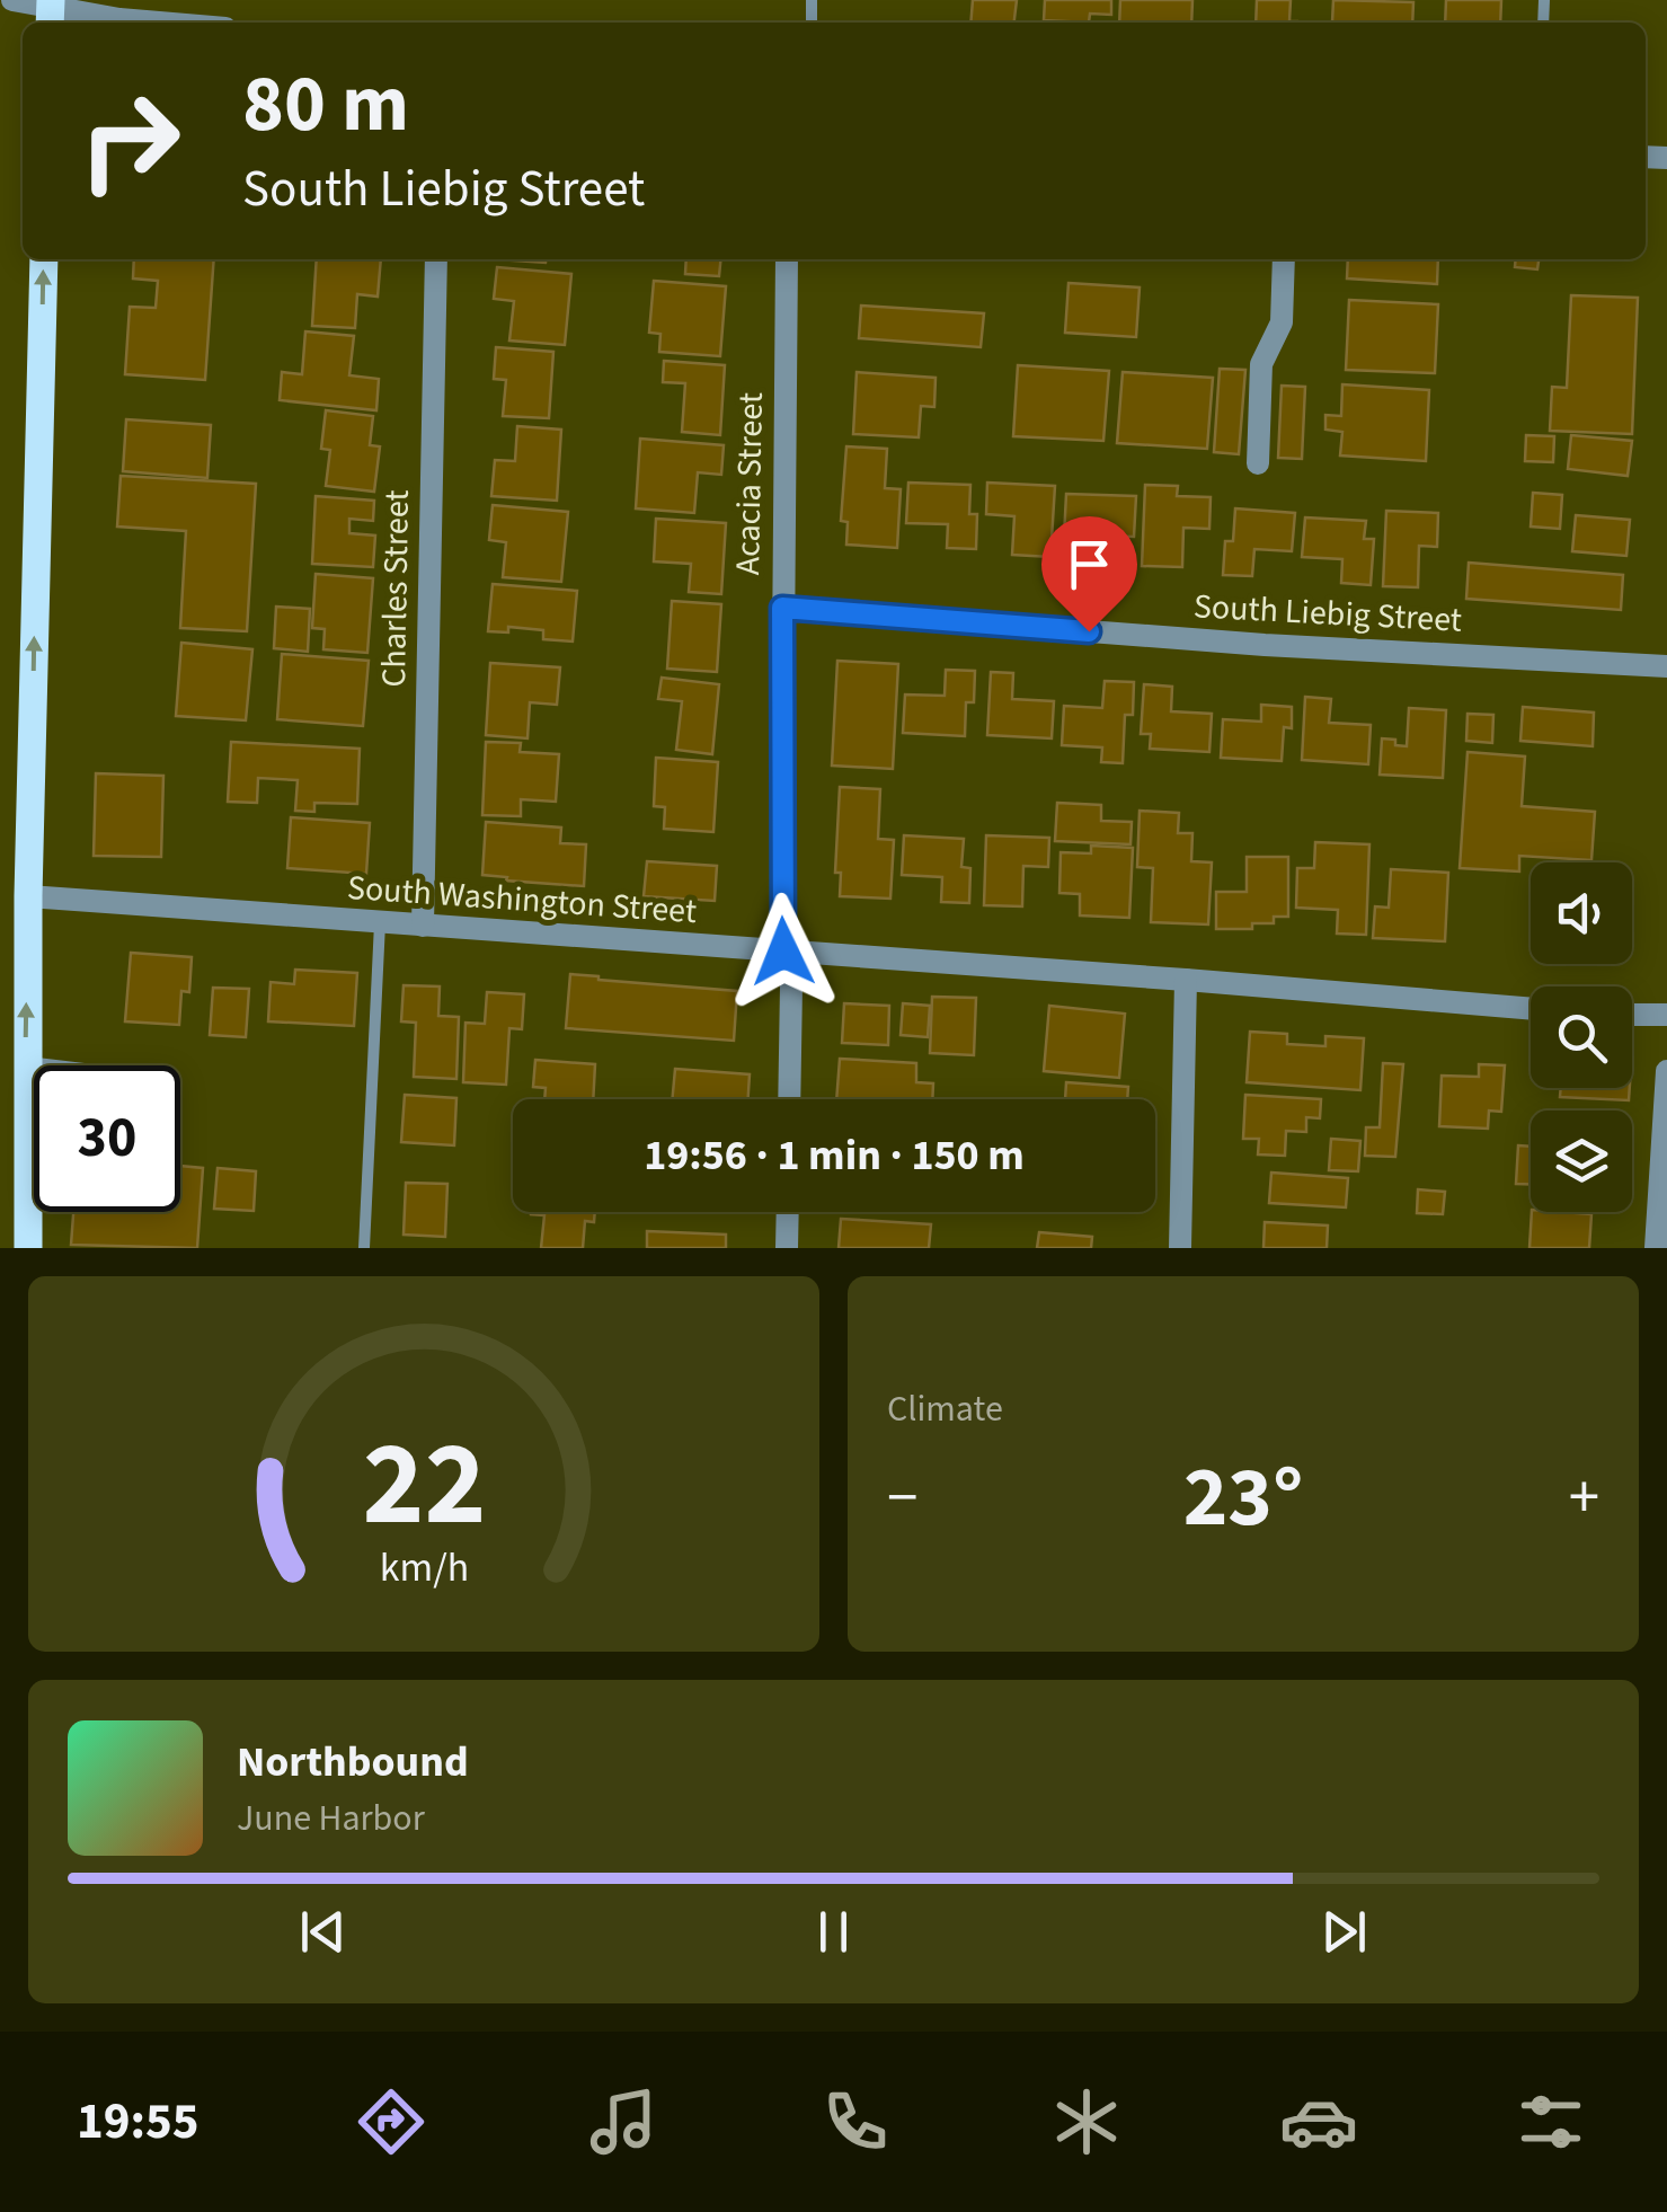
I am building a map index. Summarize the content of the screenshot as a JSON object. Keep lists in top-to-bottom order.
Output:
{
  "streets": {
    "street": [
      "Acacia Street",
      "Charles Street",
      "South Liebig Street",
      "South Washington Street"
    ]
  },
  "crossings": [
    ["Acacia Street", "South Liebig Street"],
    ["Acacia Street", "South Washington Street"],
    ["Charles Street", "South Washington Street"]
  ],
  "page": {
    "turn": ["80 m", "South Liebig Street"],
    "limit": "30",
    "trip": "19:56 · 1 min · 150 m",
    "tile": "Climate",
    "heat": ["−", "23°", "+"],
    "song": ["Northbound", "June Harbor"],
    "tabs": "19:55",
    "gauge": ["22", "km/h"]
  }
}
